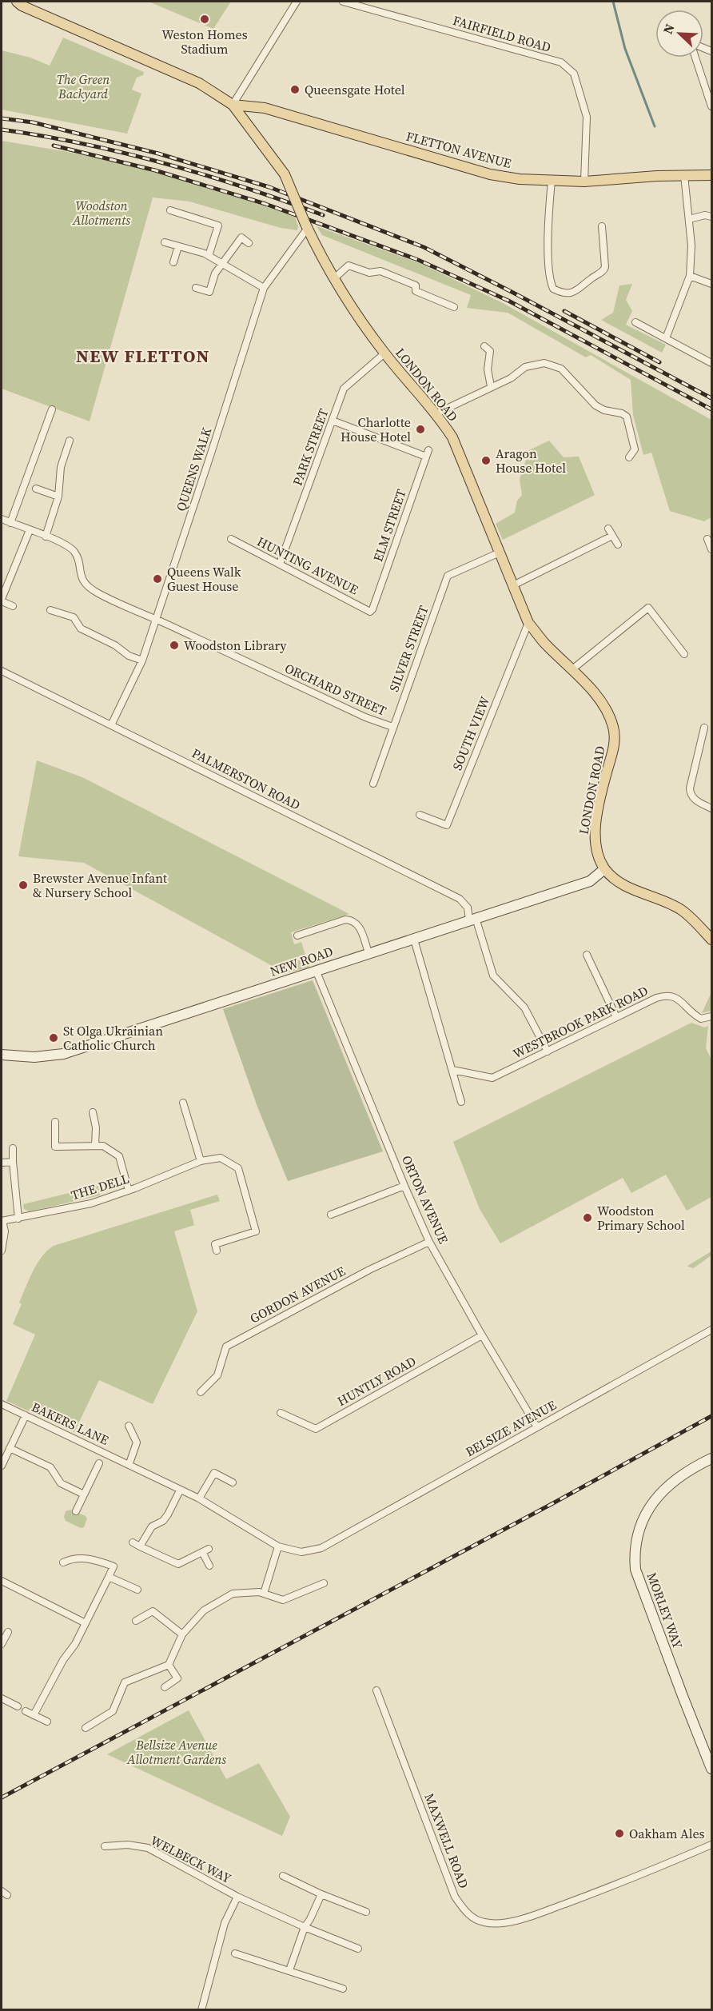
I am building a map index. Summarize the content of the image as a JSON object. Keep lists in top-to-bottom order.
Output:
{
  "streets": {
    "main road": ["FLETTON AVENUE", "LONDON ROAD"],
    "street": [
      "FAIRFIELD ROAD",
      "PARK STREET",
      "QUEENS WALK",
      "ELM STREET",
      "HUNTING AVENUE",
      "SILVER STREET",
      "ORCHARD STREET",
      "SOUTH VIEW",
      "PALMERSTON ROAD",
      "NEW ROAD",
      "WESTBROOK PARK ROAD",
      "THE DELL",
      "ORTON AVENUE",
      "GORDON AVENUE",
      "HUNTLY ROAD",
      "BAKERS LANE",
      "BELSIZE AVENUE",
      "MORLEY WAY",
      "MAXWELL ROAD",
      "WELBECK WAY"
    ]
  },
  "crossings": [
    ["FAIRFIELD ROAD", "FLETTON AVENUE"],
    ["FLETTON AVENUE", "LONDON ROAD"],
    ["LONDON ROAD", "PARK STREET"],
    ["LONDON ROAD", "QUEENS WALK"],
    ["LONDON ROAD", "SILVER STREET"],
    ["LONDON ROAD", "SOUTH VIEW"],
    ["LONDON ROAD", "NEW ROAD"],
    ["PARK STREET", "ELM STREET"],
    ["PARK STREET", "HUNTING AVENUE"],
    ["QUEENS WALK", "ORCHARD STREET"],
    ["QUEENS WALK", "PALMERSTON ROAD"],
    ["ELM STREET", "HUNTING AVENUE"],
    ["SILVER STREET", "ORCHARD STREET"],
    ["PALMERSTON ROAD", "NEW ROAD"],
    ["PALMERSTON ROAD", "WESTBROOK PARK ROAD"],
    ["NEW ROAD", "ORTON AVENUE"],
    ["ORTON AVENUE", "GORDON AVENUE"],
    ["ORTON AVENUE", "HUNTLY ROAD"],
    ["ORTON AVENUE", "BELSIZE AVENUE"],
    ["BAKERS LANE", "BELSIZE AVENUE"]
  ],
  "districts": ["NEW FLETTON"],
  "parks": ["The Green Backyard", "Woodston Allotments", "Bellsize Avenue Allotment Gardens"],
  "places": [
    "Weston Homes Stadium",
    "Queensgate Hotel",
    "Charlotte House Hotel",
    "Aragon House Hotel",
    "Queens Walk Guest House",
    "Woodston Library",
    "Brewster Avenue Infant & Nursery School",
    "St Olga Ukrainian Catholic Church",
    "Woodston Primary School",
    "Oakham Ales"
  ],
  "north": "top left"
}
